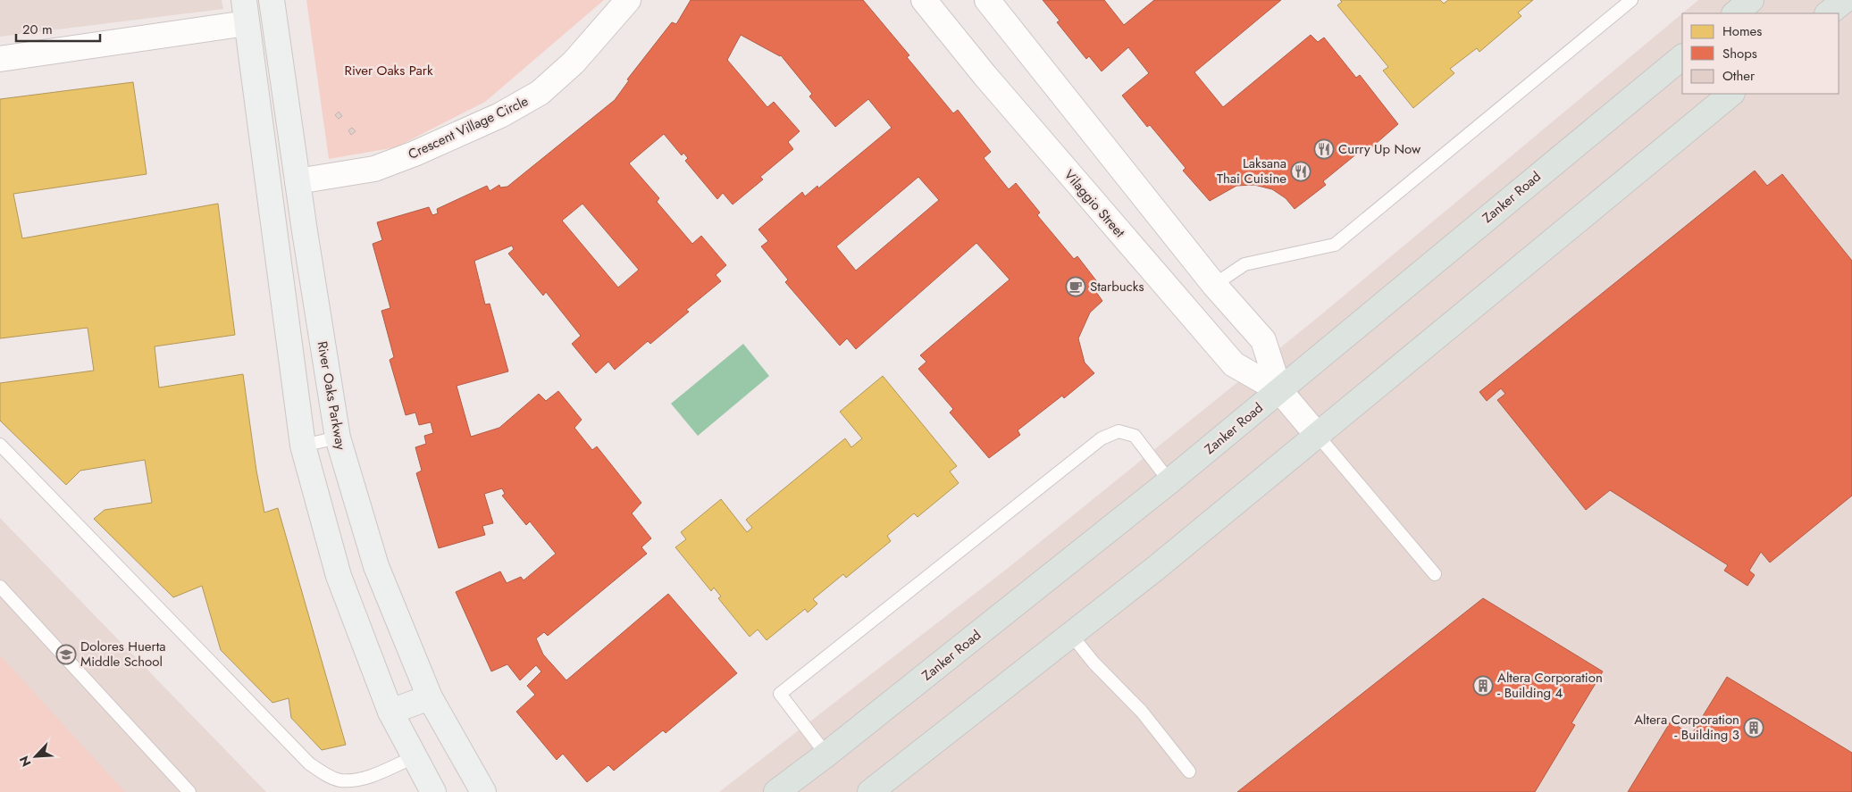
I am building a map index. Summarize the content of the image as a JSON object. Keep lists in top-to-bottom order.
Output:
{
  "streets": {
    "main road": ["Zanker Road"],
    "street": ["Crescent Village Circle", "Vilaggio Street", "River Oaks Parkway"]
  },
  "crossings": [
    ["Crescent Village Circle", "River Oaks Parkway"],
    ["Zanker Road", "Vilaggio Street"]
  ],
  "parks": ["River Oaks Park"],
  "places": {
    "restaurant": ["Curry Up Now", "Laksana Thai Cuisine"],
    "cafe": ["Starbucks"],
    "school or university": ["Dolores Huerta Middle School"],
    "building": ["Altera Corporation - Building 4", "Altera Corporation - Building 3"]
  },
  "legend": ["Homes", "Shops", "Other"],
  "scale_bar": "20 m",
  "north": "bottom left"
}
